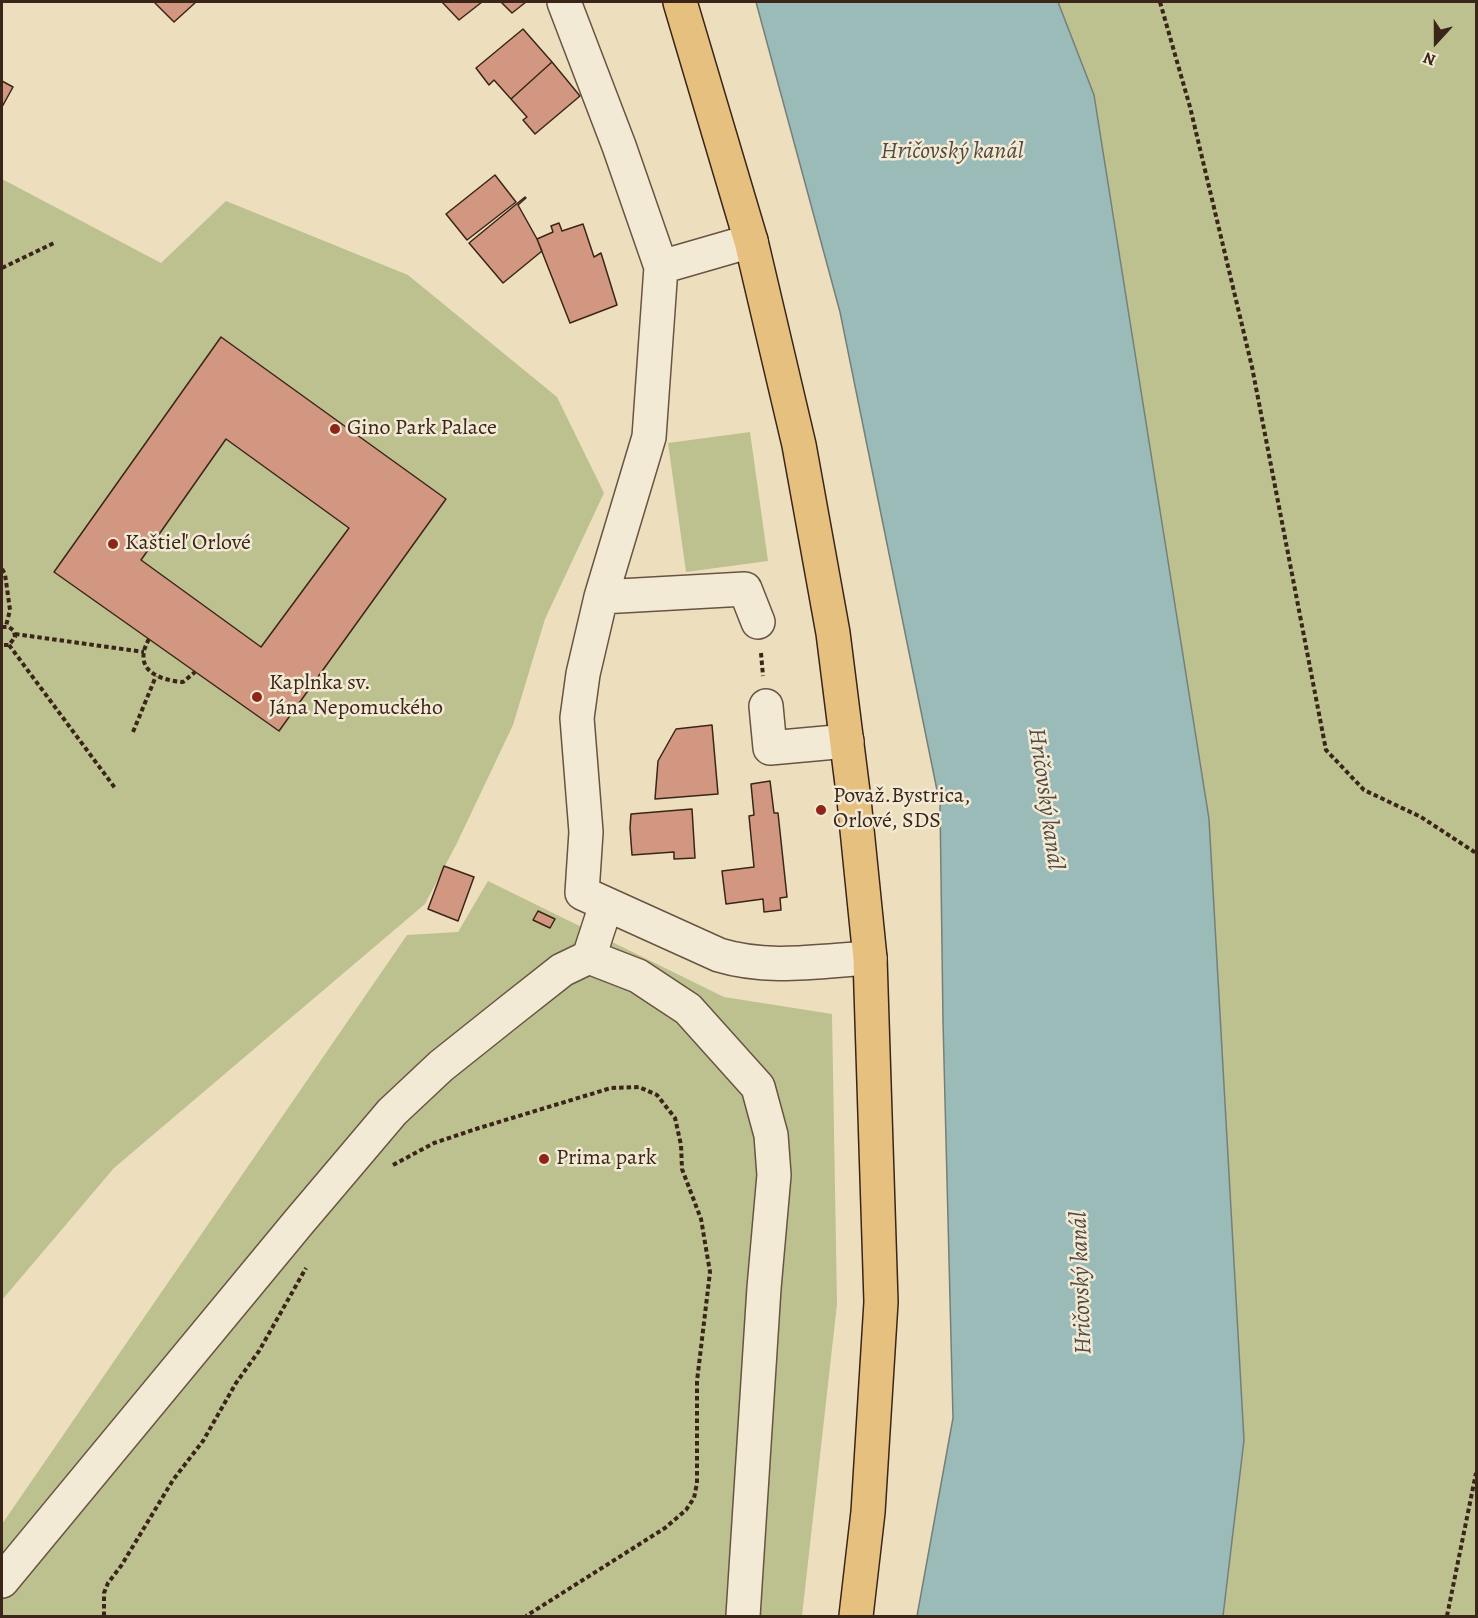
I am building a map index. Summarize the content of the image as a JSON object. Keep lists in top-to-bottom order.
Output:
{
  "water": ["Hričovský kanál"],
  "places": [
    "Gino Park Palace",
    "Kaštieľ Orlové",
    "Kaplnka sv. Jána Nepomuckého",
    "Považ.Bystrica, Orlové, SDS",
    "Prima park"
  ],
  "north": "bottom"
}
